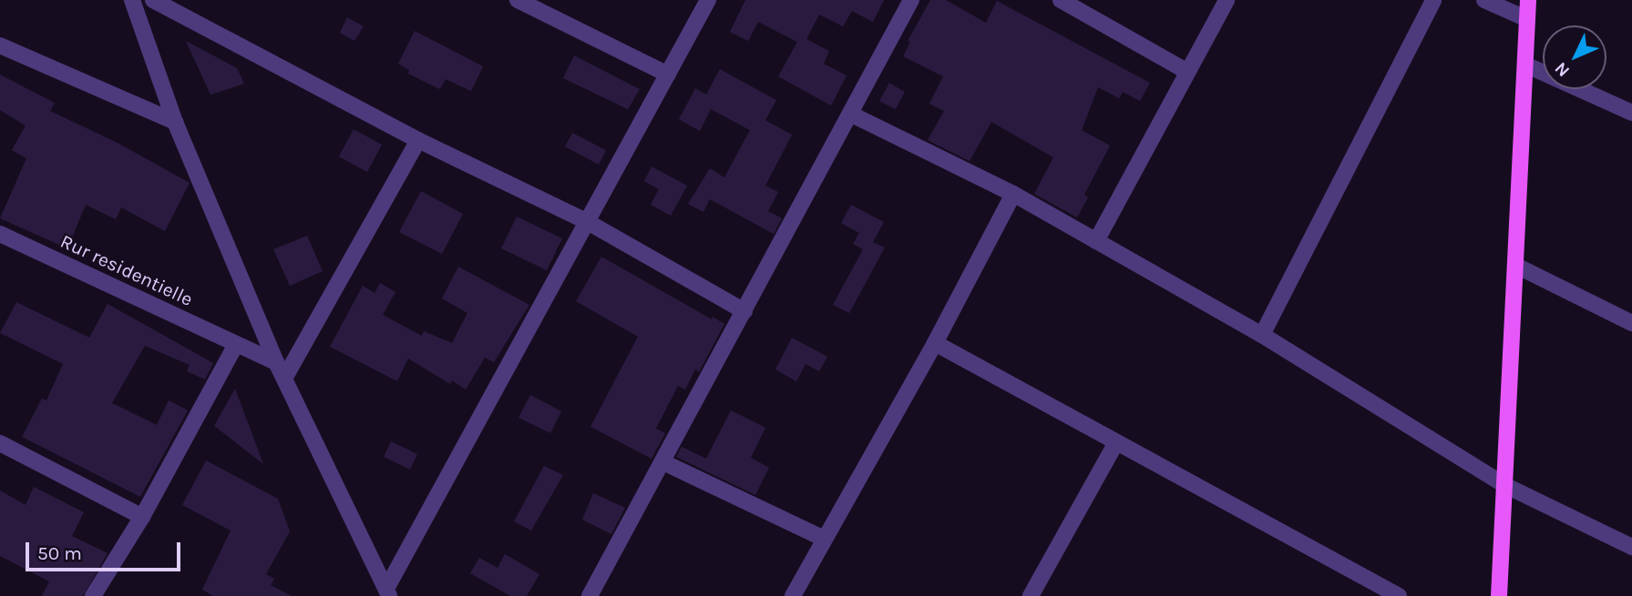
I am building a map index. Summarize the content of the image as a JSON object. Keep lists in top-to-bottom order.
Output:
{
  "streets": {
    "street": ["Rur residentielle"]
  },
  "scale_bar": "50 m",
  "north": "bottom left"
}
